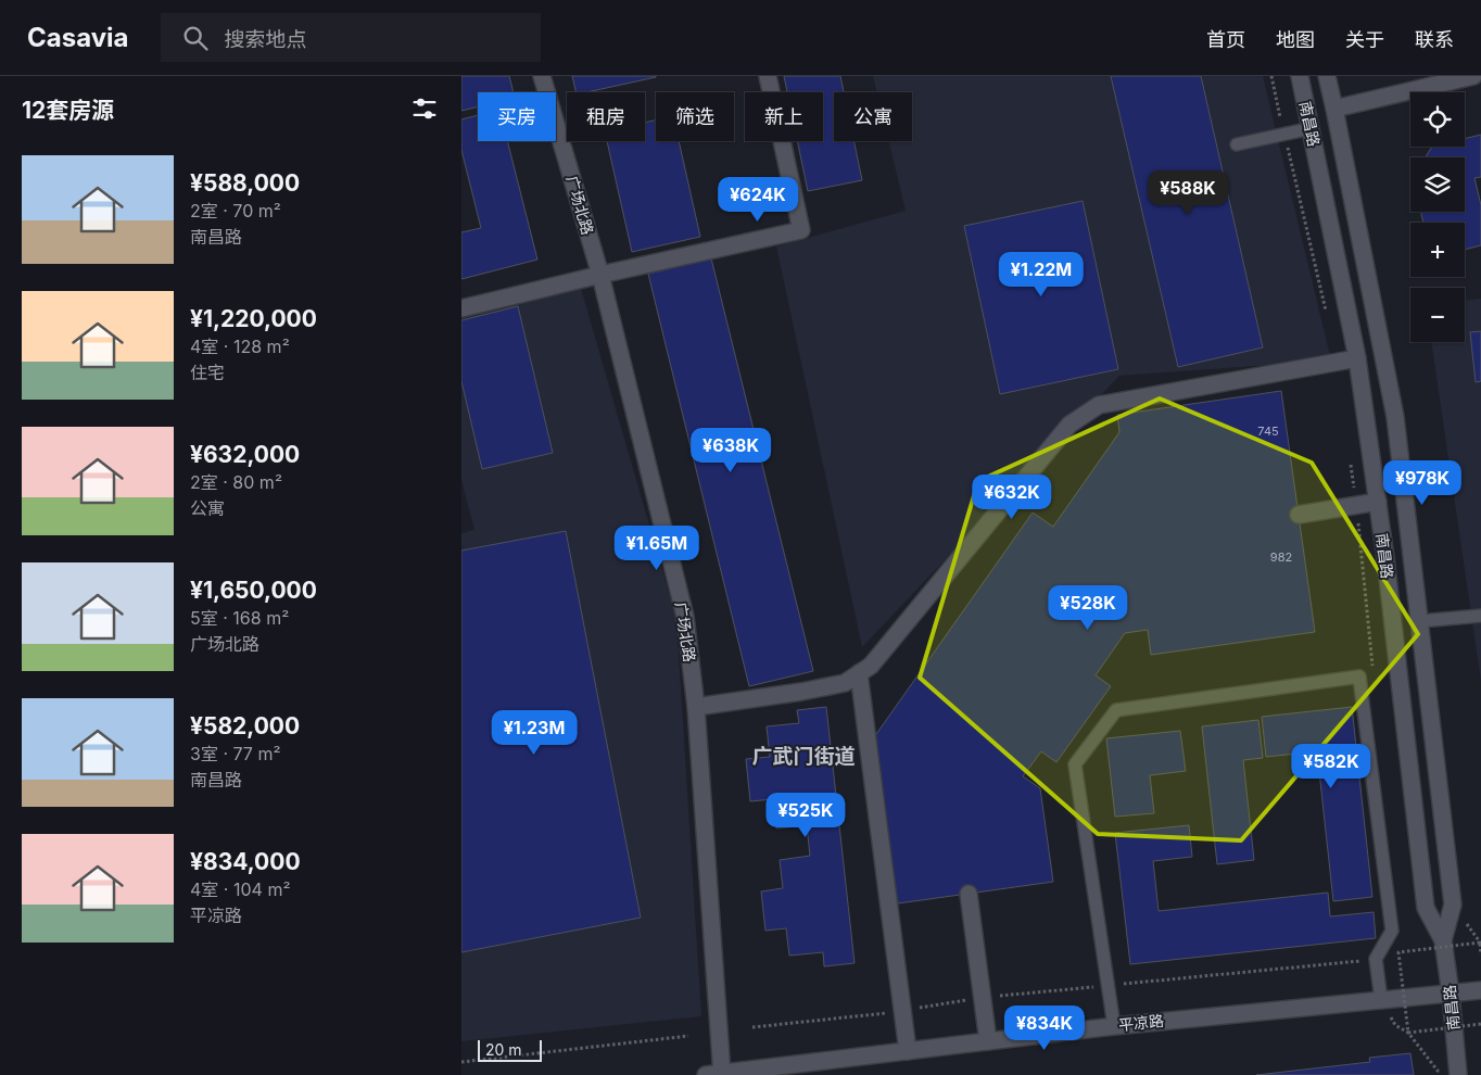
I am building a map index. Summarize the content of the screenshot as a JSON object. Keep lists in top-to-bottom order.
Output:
{
  "streets": {
    "street": ["南昌路", "广场北路", "平凉路"]
  },
  "crossings": [
    ["南昌路", "平凉路"],
    ["广场北路", "平凉路"]
  ],
  "districts": ["广武门街道"],
  "house_numbers": ["745", "982"],
  "scale_bar": "20 m",
  "page": {
    "header": "Casavia",
    "search": "搜索地点",
    "nav": [
      "首页",
      "地图",
      "关于",
      "联系"
    ],
    "heading": "12套房源",
    "map_buttons": ["+", "−"],
    "chip": [
      "买房",
      "租房",
      "筛选",
      "新上",
      "公寓"
    ],
    "list": [
      {
        "name": "¥588,000",
        "note": "2室 · 70 m² · 南昌路"
      },
      {
        "name": "¥1,220,000",
        "note": "4室 · 128 m² · 住宅"
      },
      {
        "name": "¥632,000",
        "note": "2室 · 80 m² · 公寓"
      },
      {
        "name": "¥1,650,000",
        "note": "5室 · 168 m² · 广场北路"
      },
      {
        "name": "¥582,000",
        "note": "3室 · 77 m² · 南昌路"
      },
      {
        "name": "¥834,000",
        "note": "4室 · 104 m² · 平凉路"
      }
    ],
    "price": [
      "¥588K",
      "¥624K",
      "¥1.22M",
      "¥638K",
      "¥978K",
      "¥632K",
      "¥1.65M",
      "¥528K",
      "¥1.23M",
      "¥582K",
      "¥525K",
      "¥834K"
    ],
    "scale": "20 m"
  }
}
